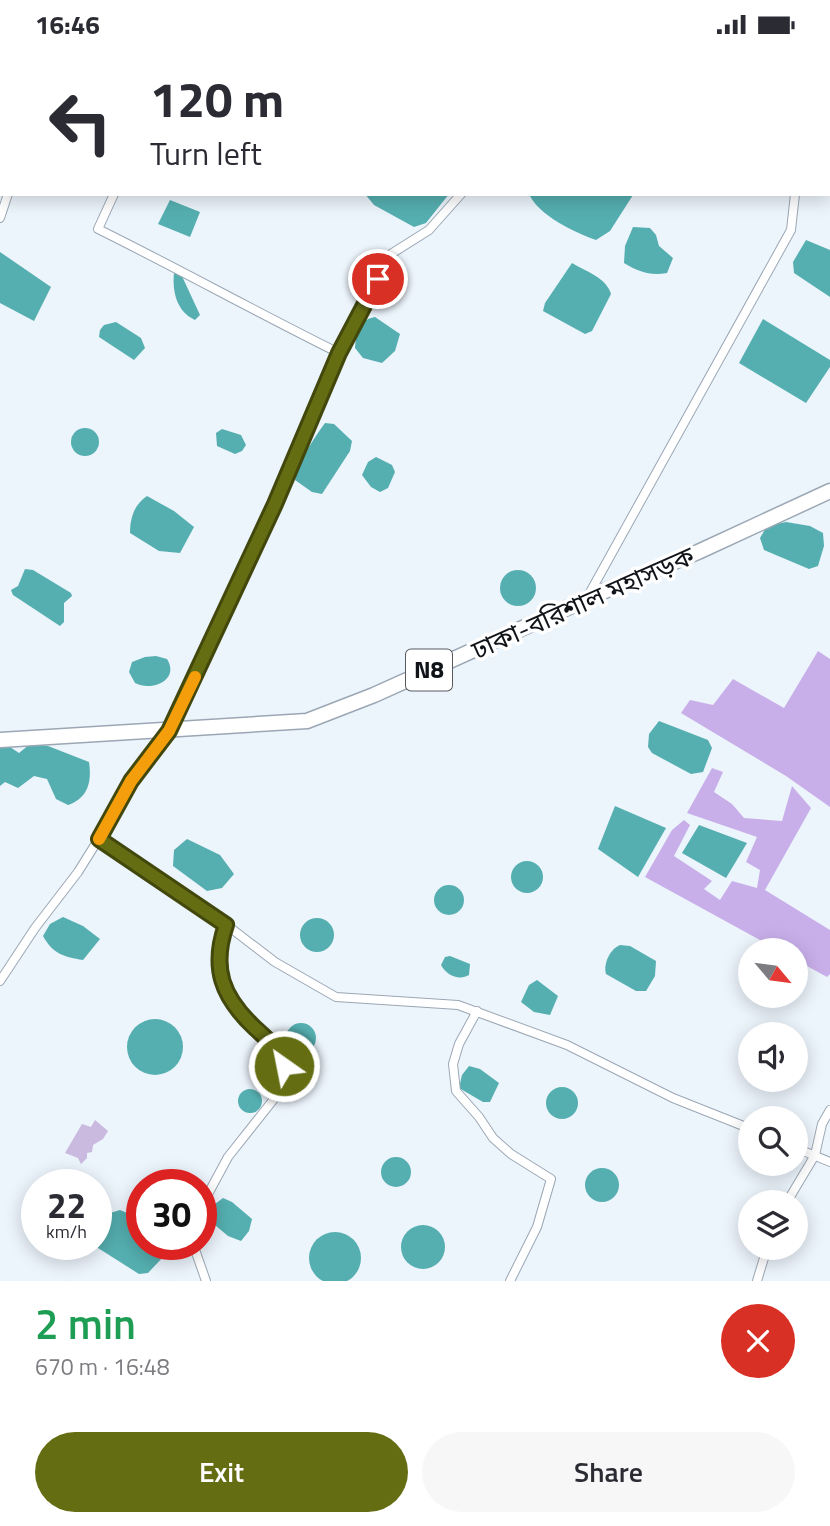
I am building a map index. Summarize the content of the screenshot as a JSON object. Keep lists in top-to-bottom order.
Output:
{
  "streets": {
    "highway": ["ঢাকা-বরিশাল মহাসড়ক", "N8"]
  },
  "north": "bottom right",
  "page": {
    "status": "16:46",
    "turn": ["120 m", "Turn left"],
    "speed": "22 km/h",
    "limit": "30",
    "heading": ["2 min", "670 m · 16:48"],
    "buttons": ["Exit", "Share"]
  }
}
